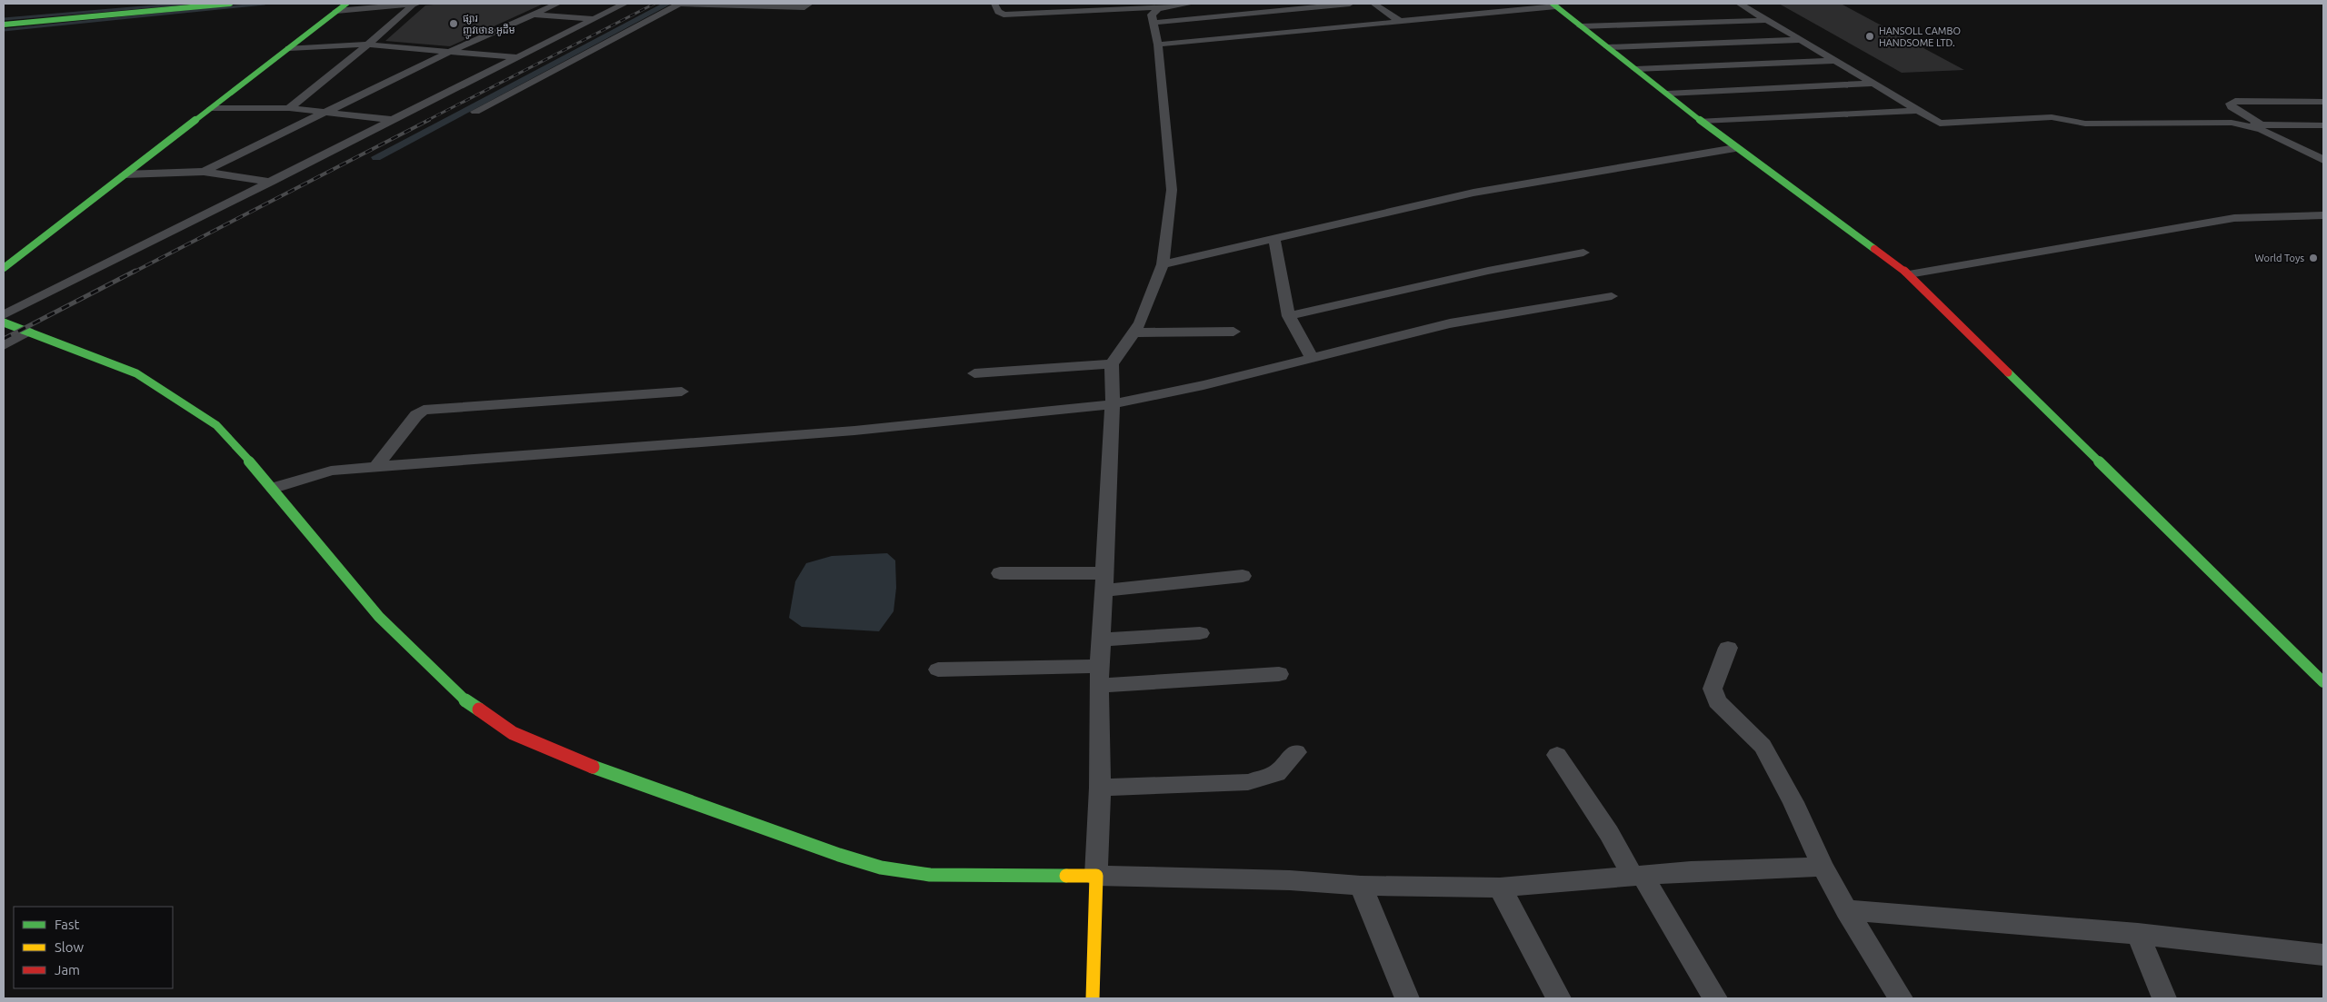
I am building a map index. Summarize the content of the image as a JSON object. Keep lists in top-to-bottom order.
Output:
{
  "places": ["ផ្សារ ញូវថោន អូដឹម", "HANSOLL CAMBO HANDSOME LTD.", "World Toys"],
  "legend": ["Fast", "Slow", "Jam"]
}
